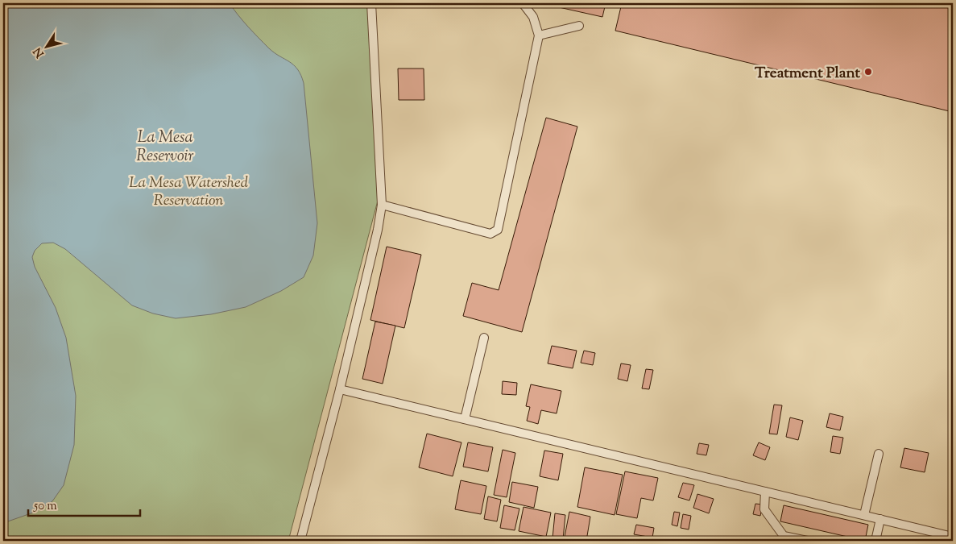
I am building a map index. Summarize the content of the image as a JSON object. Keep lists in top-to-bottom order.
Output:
{
  "water": ["La Mesa Reservoir"],
  "parks": ["La Mesa Watershed Reservation"],
  "places": ["Treatment Plant"],
  "scale_bar": "50 m",
  "north": "bottom left"
}
